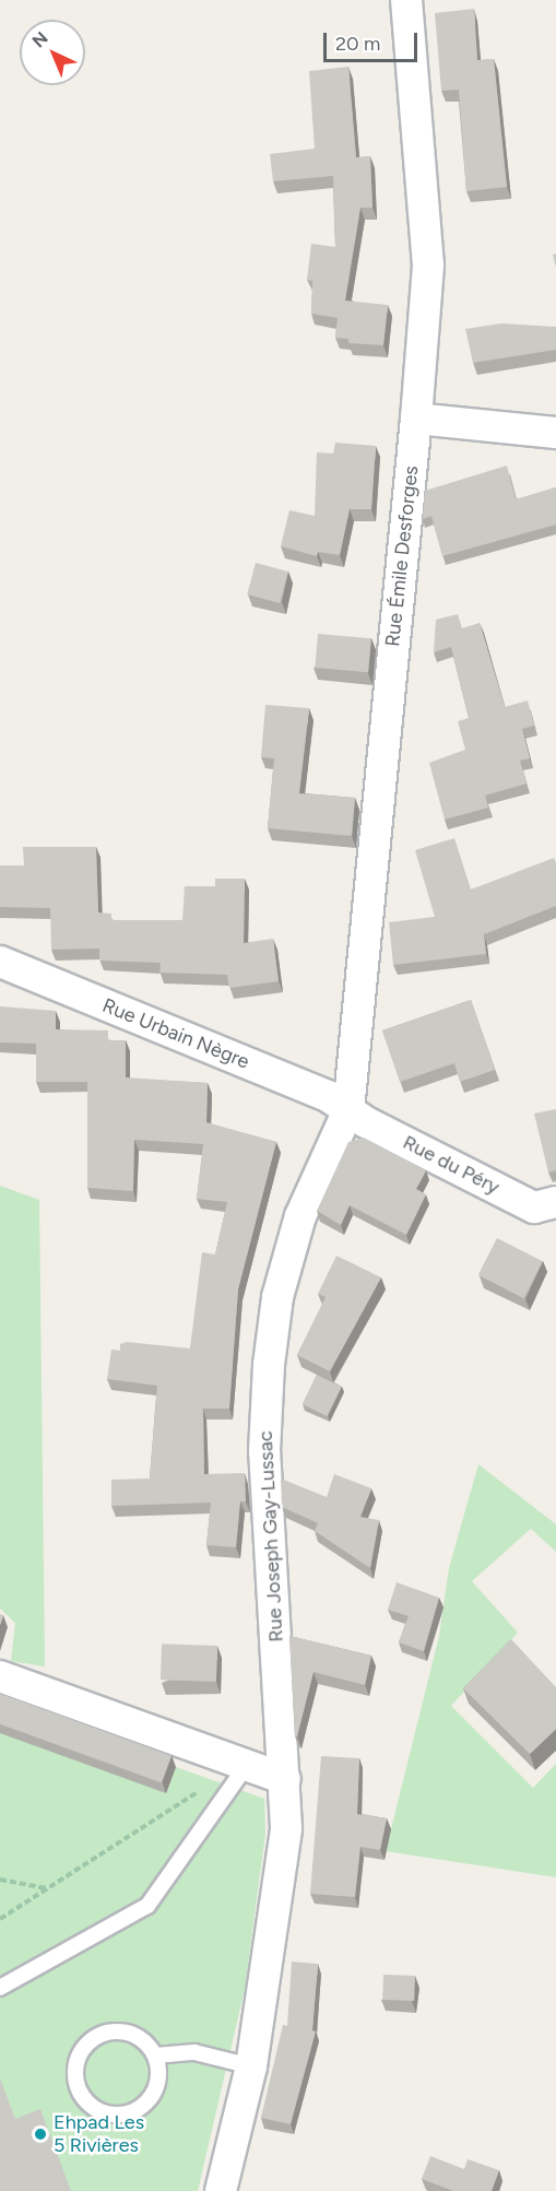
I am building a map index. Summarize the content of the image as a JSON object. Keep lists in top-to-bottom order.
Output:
{
  "streets": {
    "street": [
      "Rue Émile Desforges",
      "Rue Urbain Nègre",
      "Rue du Péry",
      "Rue Joseph Gay-Lussac"
    ]
  },
  "crossings": [
    ["Rue Émile Desforges", "Rue Urbain Nègre"],
    ["Rue Émile Desforges", "Rue du Péry"],
    ["Rue Émile Desforges", "Rue Joseph Gay-Lussac"],
    ["Rue Urbain Nègre", "Rue du Péry"],
    ["Rue Urbain Nègre", "Rue Joseph Gay-Lussac"],
    ["Rue du Péry", "Rue Joseph Gay-Lussac"]
  ],
  "places": ["Ehpad Les 5 Rivières"],
  "scale_bar": "20 m",
  "north": "top left"
}
